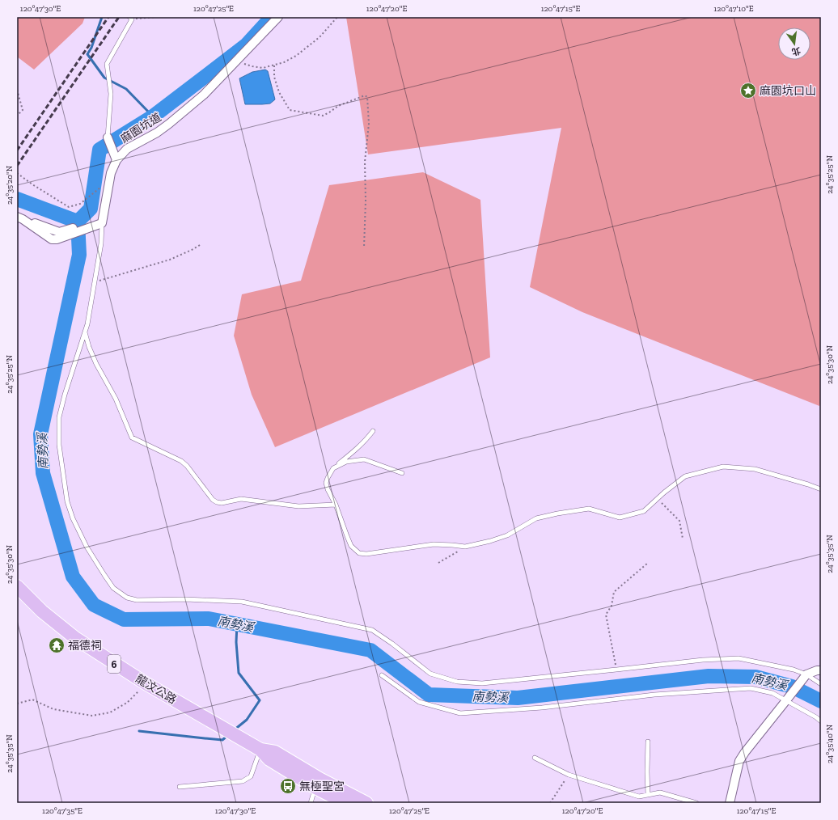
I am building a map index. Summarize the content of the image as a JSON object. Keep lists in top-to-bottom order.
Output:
{
  "streets": {
    "main road": ["6", "龍汶公路"],
    "street": ["麻園坑道"]
  },
  "crossings": [
    ["6", "龍汶公路"]
  ],
  "water": ["南勢溪"],
  "places": {
    "place": ["麻園坑口山"],
    "temple": ["福德祠"],
    "bus stop": ["無極聖宮"]
  },
  "north": "bottom",
  "coordinates": [
    "120°47'30\"E",
    "120°47'25\"E",
    "120°47'20\"E",
    "120°47'15\"E",
    "120°47'10\"E",
    "24°35'25\"N",
    "24°35'20\"N",
    "24°35'30\"N",
    "24°35'35\"N",
    "24°35'40\"N",
    "120°47'35\"E"
  ]
}
